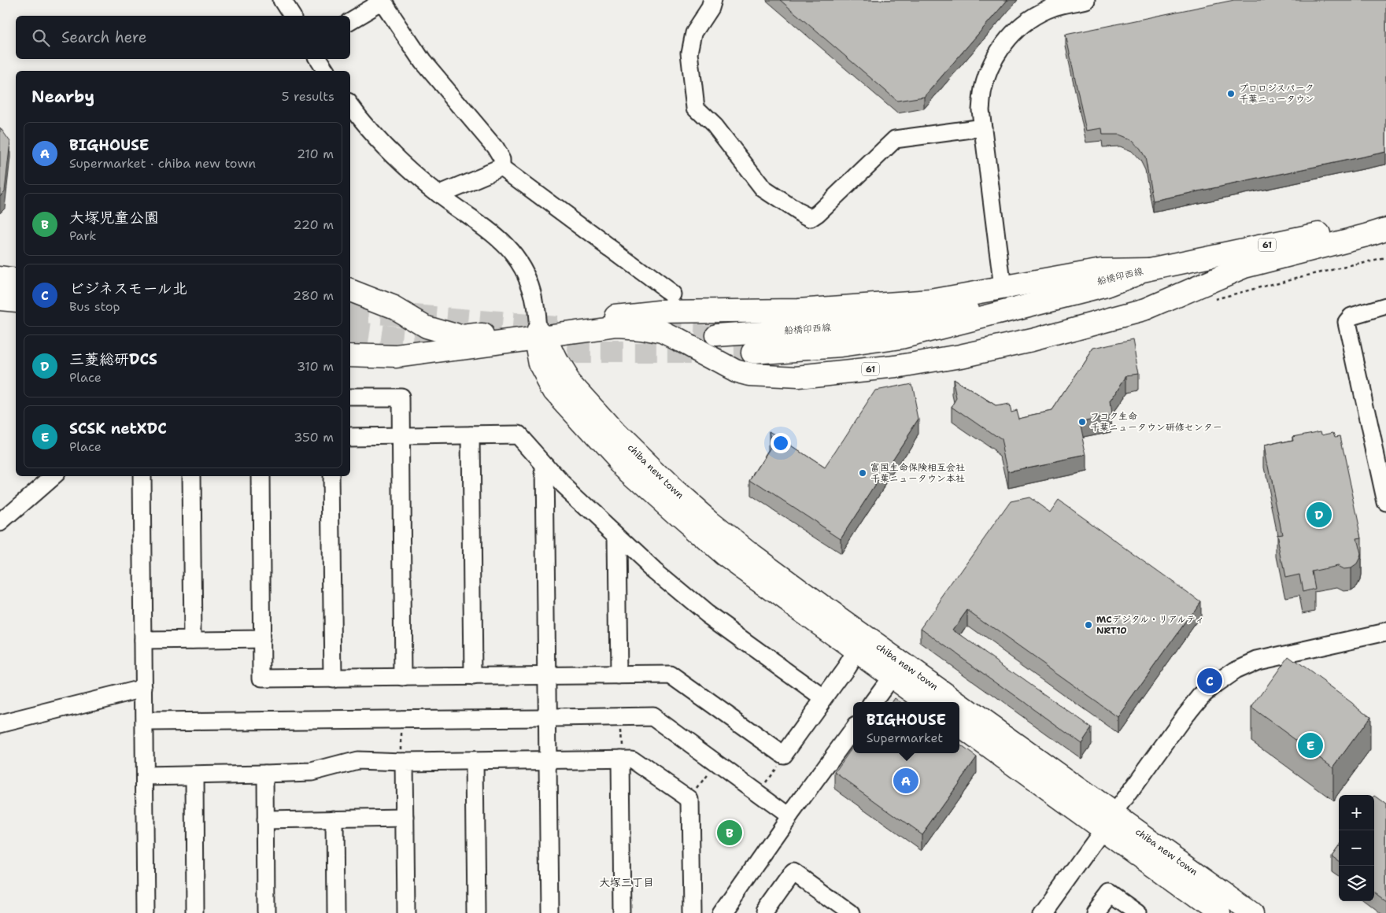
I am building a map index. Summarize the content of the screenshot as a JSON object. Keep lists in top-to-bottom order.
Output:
{
  "streets": {
    "main road": ["61", "船橋印西線", "chiba new town"]
  },
  "crossings": [
    ["61", "船橋印西線"],
    ["61", "chiba new town"]
  ],
  "districts": ["大塚三丁目"],
  "places": [
    "プロロジスパーク 千葉ニュータウン",
    "フコク生命 千葉ニュータウン研修センター",
    "富国生命保険相互会社 千葉ニュータウン本社",
    "MCデジタル・リアルティ NRT10"
  ],
  "page": {
    "search": "Search here",
    "heading": ["Nearby", "5 results"],
    "list": [
      {
        "mark": "A",
        "name": "BIGHOUSE",
        "note": "Supermarket · chiba new town",
        "value": "210 m"
      },
      {
        "mark": "B",
        "name": "大塚児童公園",
        "note": "Park",
        "value": "220 m"
      },
      {
        "mark": "C",
        "name": "ビジネスモール北",
        "note": "Bus stop",
        "value": "280 m"
      },
      {
        "mark": "D",
        "name": "三菱総研DCS",
        "note": "Place",
        "value": "310 m"
      },
      {
        "mark": "E",
        "name": "SCSK netXDC",
        "note": "Place",
        "value": "350 m"
      }
    ],
    "pins": [
      "D",
      "C",
      "E",
      "A",
      "B"
    ],
    "popup": ["BIGHOUSE", "Supermarket"],
    "map_buttons": ["+", "−"]
  }
}
